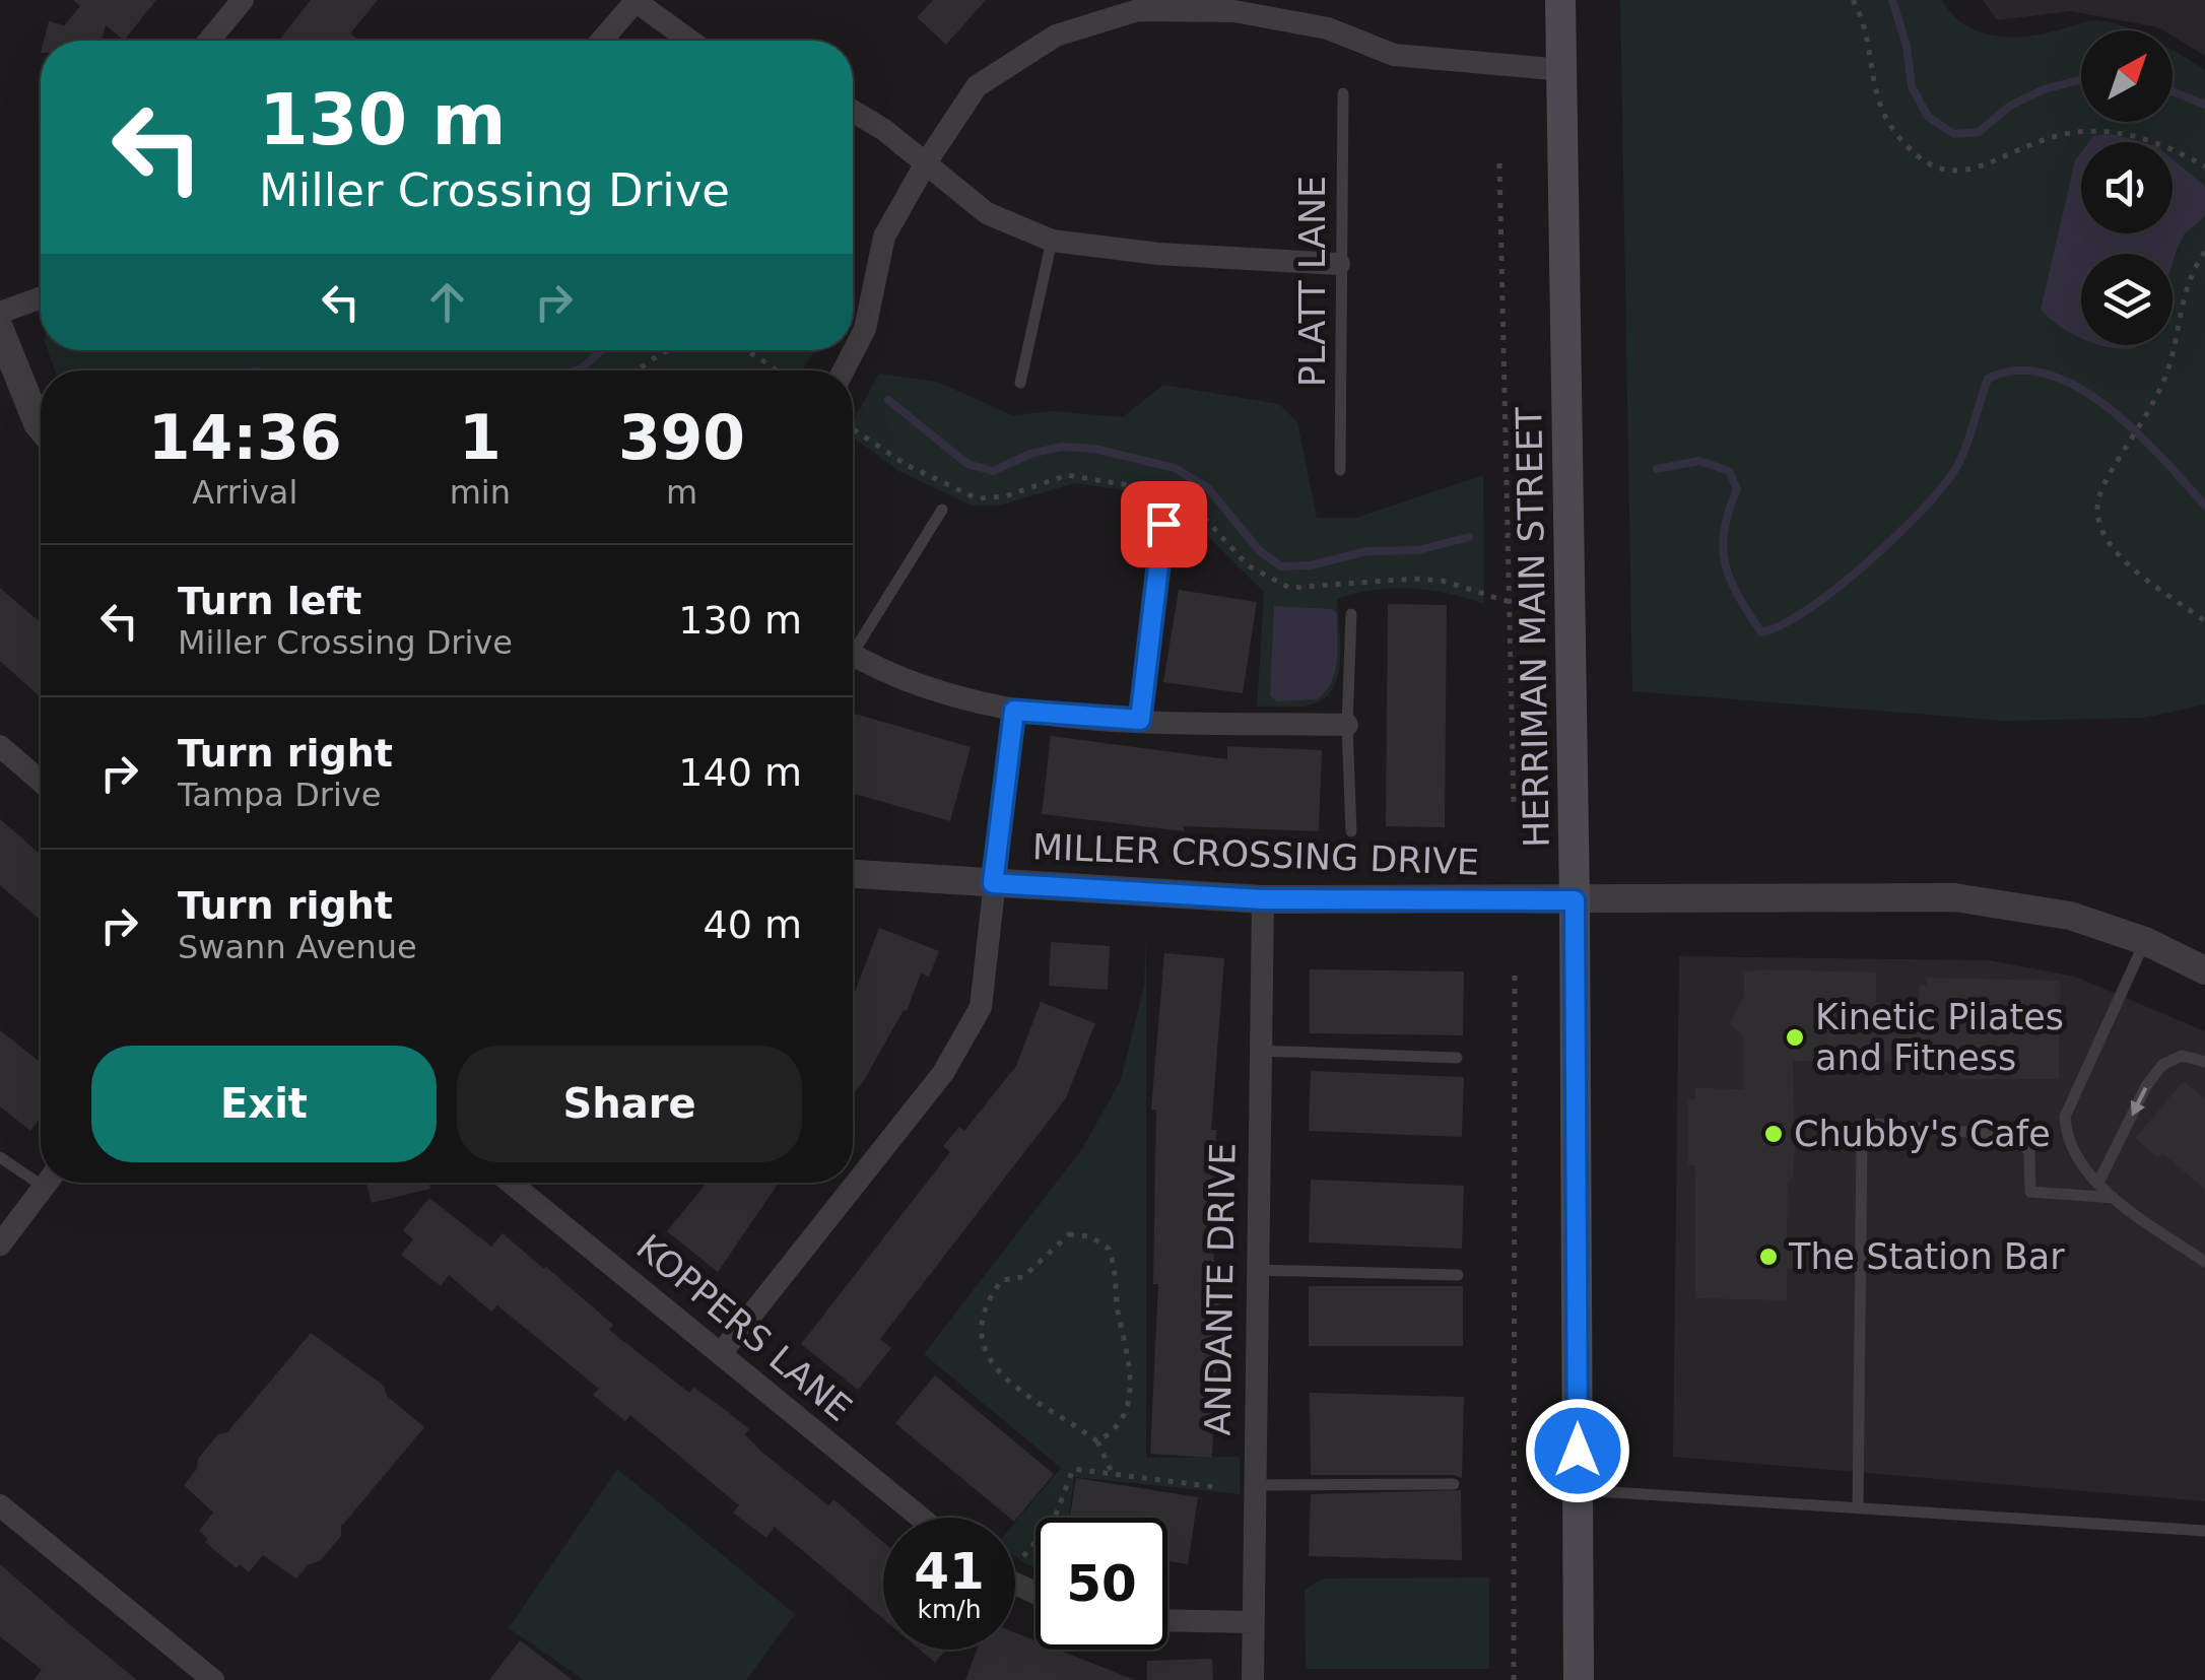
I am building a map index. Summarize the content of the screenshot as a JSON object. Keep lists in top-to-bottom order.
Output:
{
  "streets": {
    "main road": ["HERRIMAN MAIN STREET"],
    "street": ["MILLER CROSSING DRIVE", "ANDANTE DRIVE", "KOPPERS LANE"],
    "lane": ["PLATT LANE"]
  },
  "crossings": [
    ["HERRIMAN MAIN STREET", "MILLER CROSSING DRIVE"],
    ["MILLER CROSSING DRIVE", "ANDANTE DRIVE"]
  ],
  "places": ["Kinetic Pilates and Fitness", "Chubby's Cafe", "The Station Bar"],
  "north": "top right",
  "page": {
    "turn": ["130 m", "Miller Crossing Drive"],
    "eta": [
      "14:36",
      "Arrival",
      "1",
      "min",
      "390",
      "m"
    ],
    "list": [
      {
        "name": "Turn left",
        "note": "Miller Crossing Drive",
        "value": "130 m"
      },
      {
        "name": "Turn right",
        "note": "Tampa Drive",
        "value": "140 m"
      },
      {
        "name": "Turn right",
        "note": "Swann Avenue",
        "value": "40 m"
      }
    ],
    "buttons": ["Exit", "Share"],
    "speed": "41 km/h",
    "limit": "50"
  }
}
